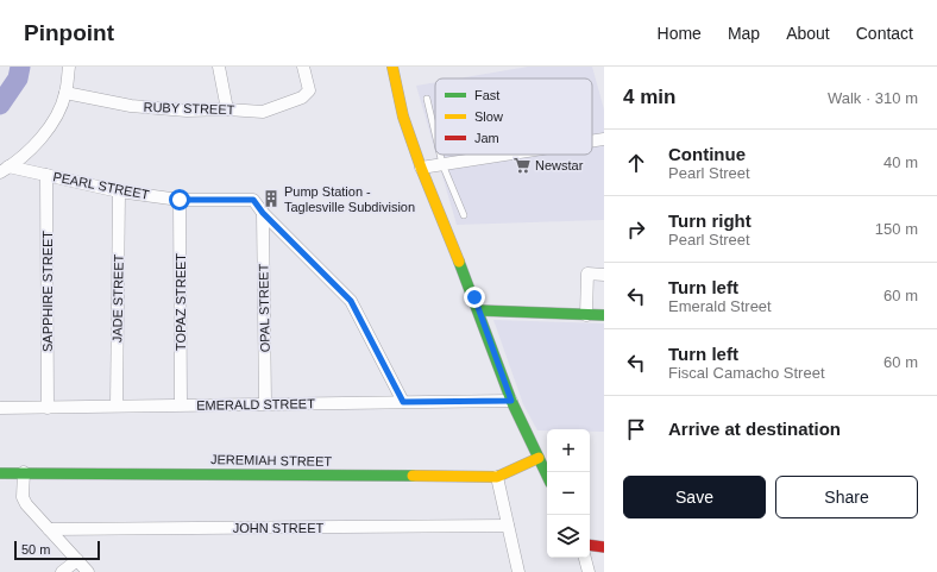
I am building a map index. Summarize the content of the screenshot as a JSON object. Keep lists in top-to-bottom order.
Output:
{
  "streets": {
    "street": [
      "RUBY STREET",
      "PEARL STREET",
      "SAPPHIRE STREET",
      "JADE STREET",
      "TOPAZ STREET",
      "OPAL STREET",
      "EMERALD STREET",
      "JEREMIAH STREET",
      "JOHN STREET"
    ]
  },
  "crossings": [
    ["PEARL STREET", "SAPPHIRE STREET"],
    ["PEARL STREET", "JADE STREET"],
    ["PEARL STREET", "TOPAZ STREET"],
    ["PEARL STREET", "OPAL STREET"],
    ["PEARL STREET", "EMERALD STREET"],
    ["SAPPHIRE STREET", "EMERALD STREET"],
    ["JADE STREET", "EMERALD STREET"],
    ["TOPAZ STREET", "EMERALD STREET"],
    ["OPAL STREET", "EMERALD STREET"]
  ],
  "places": {
    "supermarket": ["Newstar"],
    "building": ["Pump Station - Taglesville Subdivision"]
  },
  "legend": ["Fast", "Slow", "Jam"],
  "scale_bar": "50 m",
  "page": {
    "header": "Pinpoint",
    "nav": [
      "Home",
      "Map",
      "About",
      "Contact"
    ],
    "heading": ["4 min", "Walk · 310 m"],
    "list": [
      ["Continue", "Pearl Street", "40 m"],
      ["Turn right", "Pearl Street", "150 m"],
      ["Turn left", "Emerald Street", "60 m"],
      ["Turn left", "Fiscal Camacho Street", "60 m"],
      "Arrive at destination"
    ],
    "map_buttons": ["+", "−"],
    "buttons": ["Save", "Share"],
    "scale": "50 m"
  }
}
